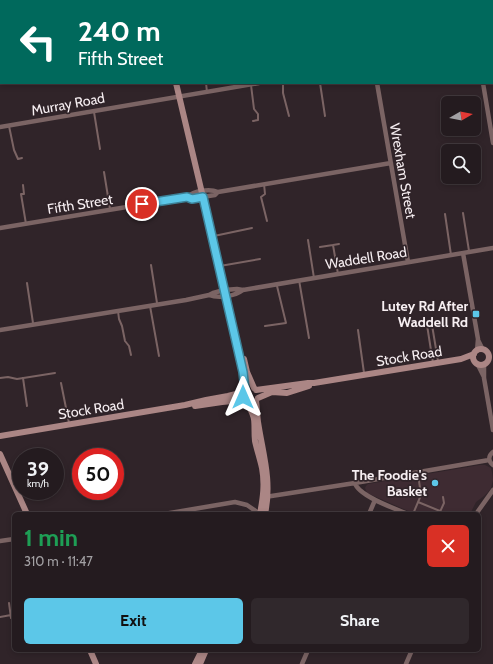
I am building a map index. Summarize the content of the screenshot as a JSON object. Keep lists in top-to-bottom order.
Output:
{
  "streets": {
    "main road": ["Stock Road"],
    "street": [
      "Murray Road",
      "Wrexham Street",
      "Fifth Street",
      "Waddell Road"
    ]
  },
  "crossings": [
    ["Wrexham Street", "Fifth Street"],
    ["Wrexham Street", "Waddell Road"]
  ],
  "places": {
    "transit": ["Lutey Rd After Waddell Rd"],
    "other": ["The Foodie's Basket"]
  },
  "north": "right",
  "page": {
    "turn": ["240 m", "Fifth Street"],
    "speed": "39 km/h",
    "limit": "50",
    "heading": ["1 min", "310 m · 11:47"],
    "buttons": ["Exit", "Share"]
  }
}
